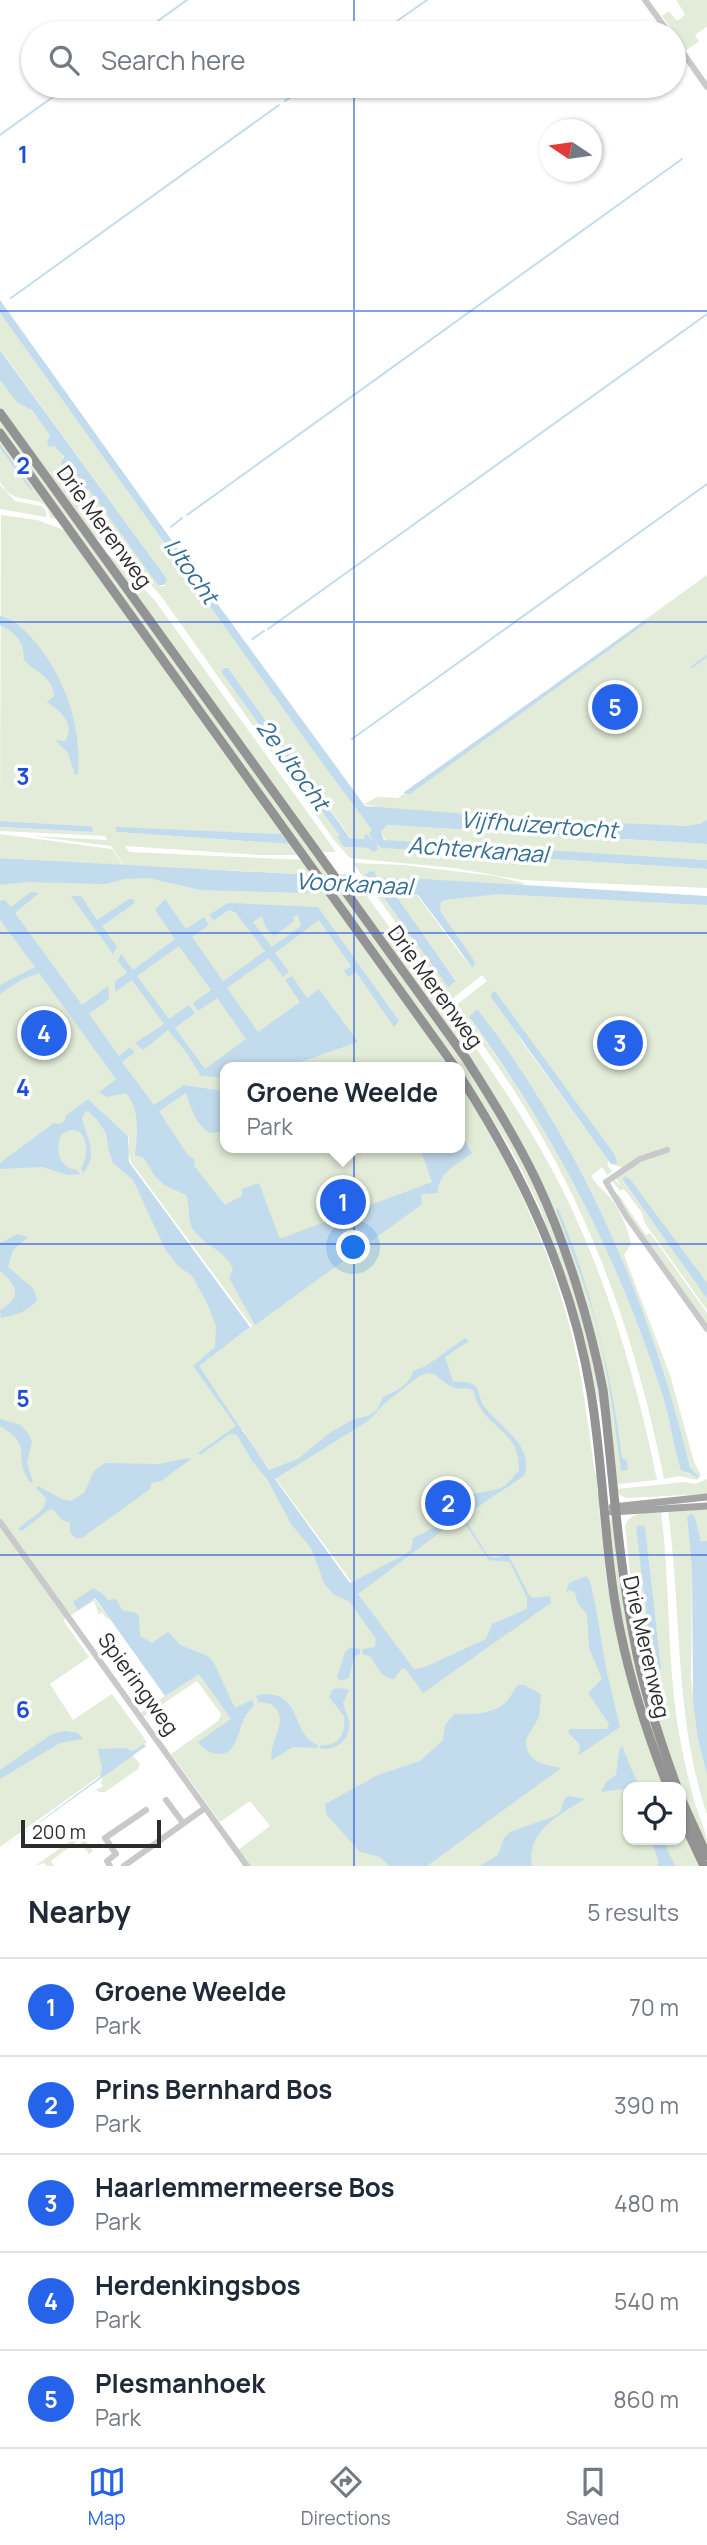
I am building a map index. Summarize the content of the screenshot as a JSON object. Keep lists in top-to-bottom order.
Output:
{
  "streets": {
    "highway": ["Drie Merenweg"],
    "street": ["Spieringweg"]
  },
  "water": [
    "IJtocht",
    "2e IJtocht",
    "Vijfhuizertocht",
    "Achterkanaal",
    "Voorkanaal"
  ],
  "scale_bar": "200 m",
  "north": "left",
  "page": {
    "search": "Search here",
    "pins": [
      "5",
      "4",
      "3",
      "1",
      "2"
    ],
    "popup": ["Groene Weelde", "Park"],
    "scale": "200 m",
    "heading": ["Nearby", "5 results"],
    "list": [
      {
        "mark": "1",
        "name": "Groene Weelde",
        "note": "Park",
        "value": "70 m"
      },
      {
        "mark": "2",
        "name": "Prins Bernhard Bos",
        "note": "Park",
        "value": "390 m"
      },
      {
        "mark": "3",
        "name": "Haarlemmermeerse Bos",
        "note": "Park",
        "value": "480 m"
      },
      {
        "mark": "4",
        "name": "Herdenkingsbos",
        "note": "Park",
        "value": "540 m"
      },
      {
        "mark": "5",
        "name": "Plesmanhoek",
        "note": "Park",
        "value": "860 m"
      }
    ],
    "nav": ["Map", "Directions", "Saved"]
  },
  "grid": {
    "rows": [
      "1",
      "2",
      "3",
      "4",
      "5",
      "6"
    ]
  }
}
